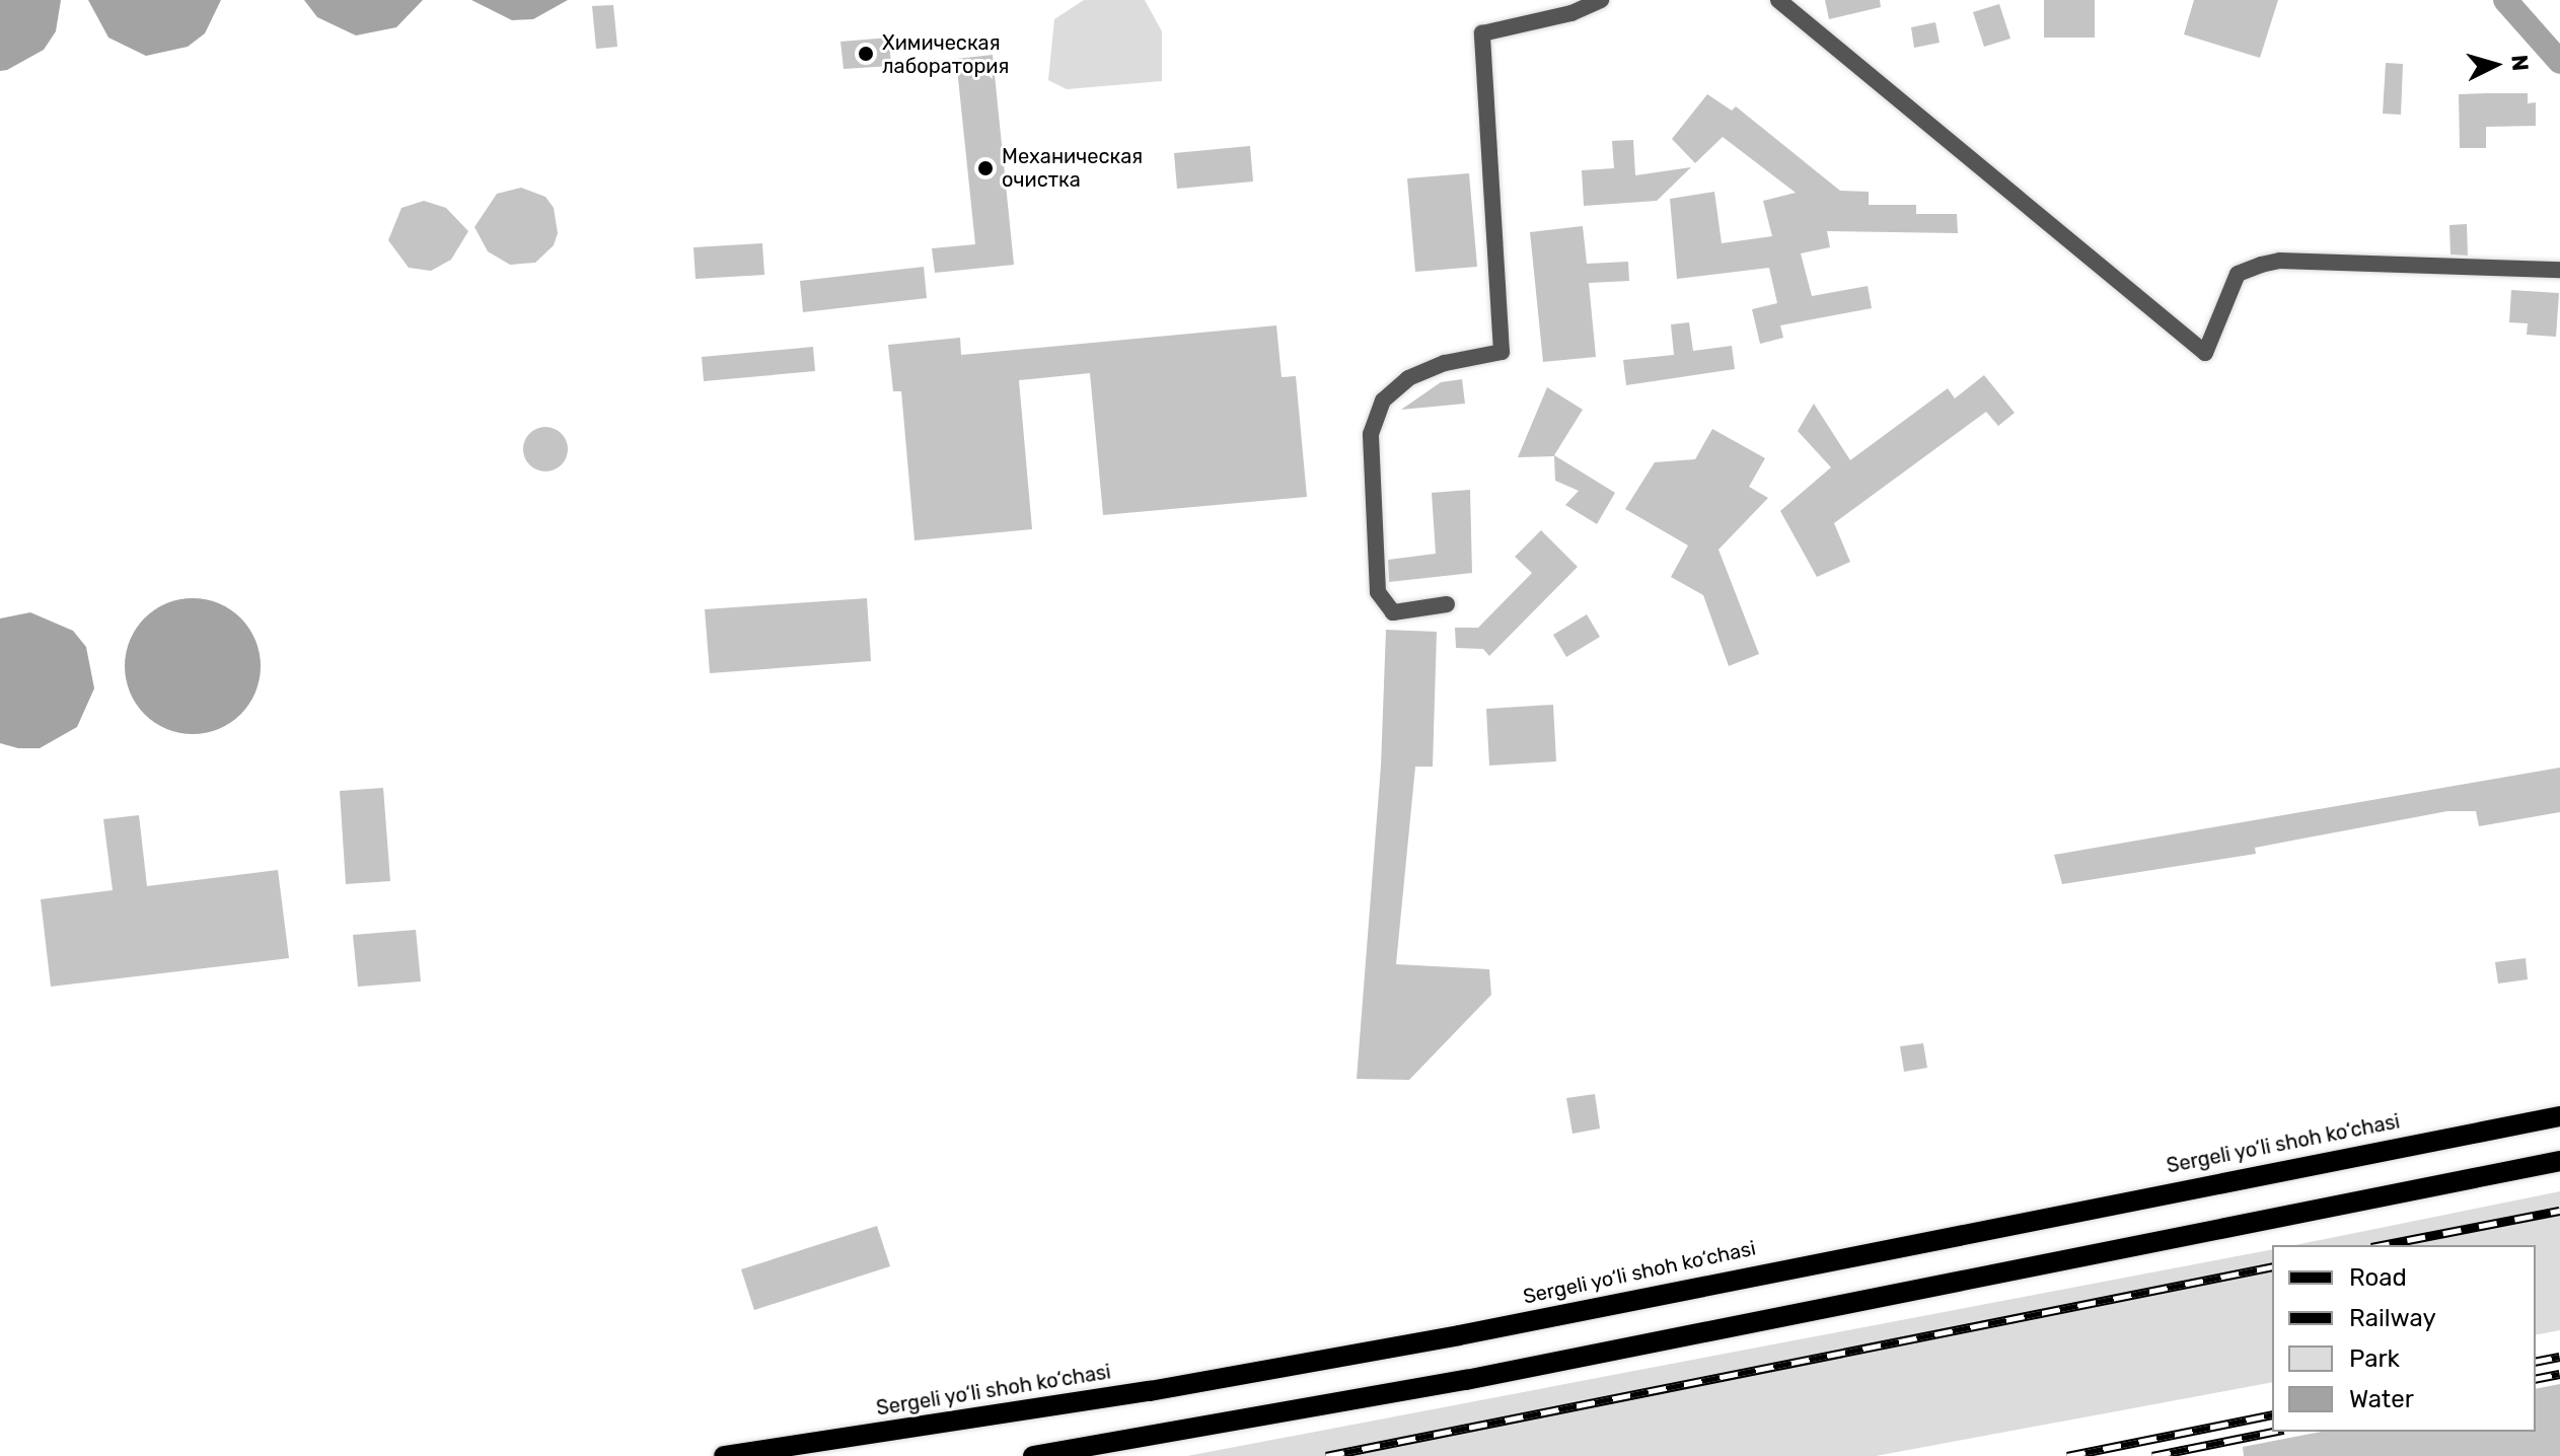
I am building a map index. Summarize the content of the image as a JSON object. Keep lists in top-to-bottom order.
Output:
{
  "streets": {
    "main road": ["Sergeli yo‘li shoh ko‘chasi"]
  },
  "places": ["Химическая лаборатория", "Механическая очистка"],
  "legend": [
    "Road",
    "Railway",
    "Park",
    "Water"
  ],
  "north": "right"
}
